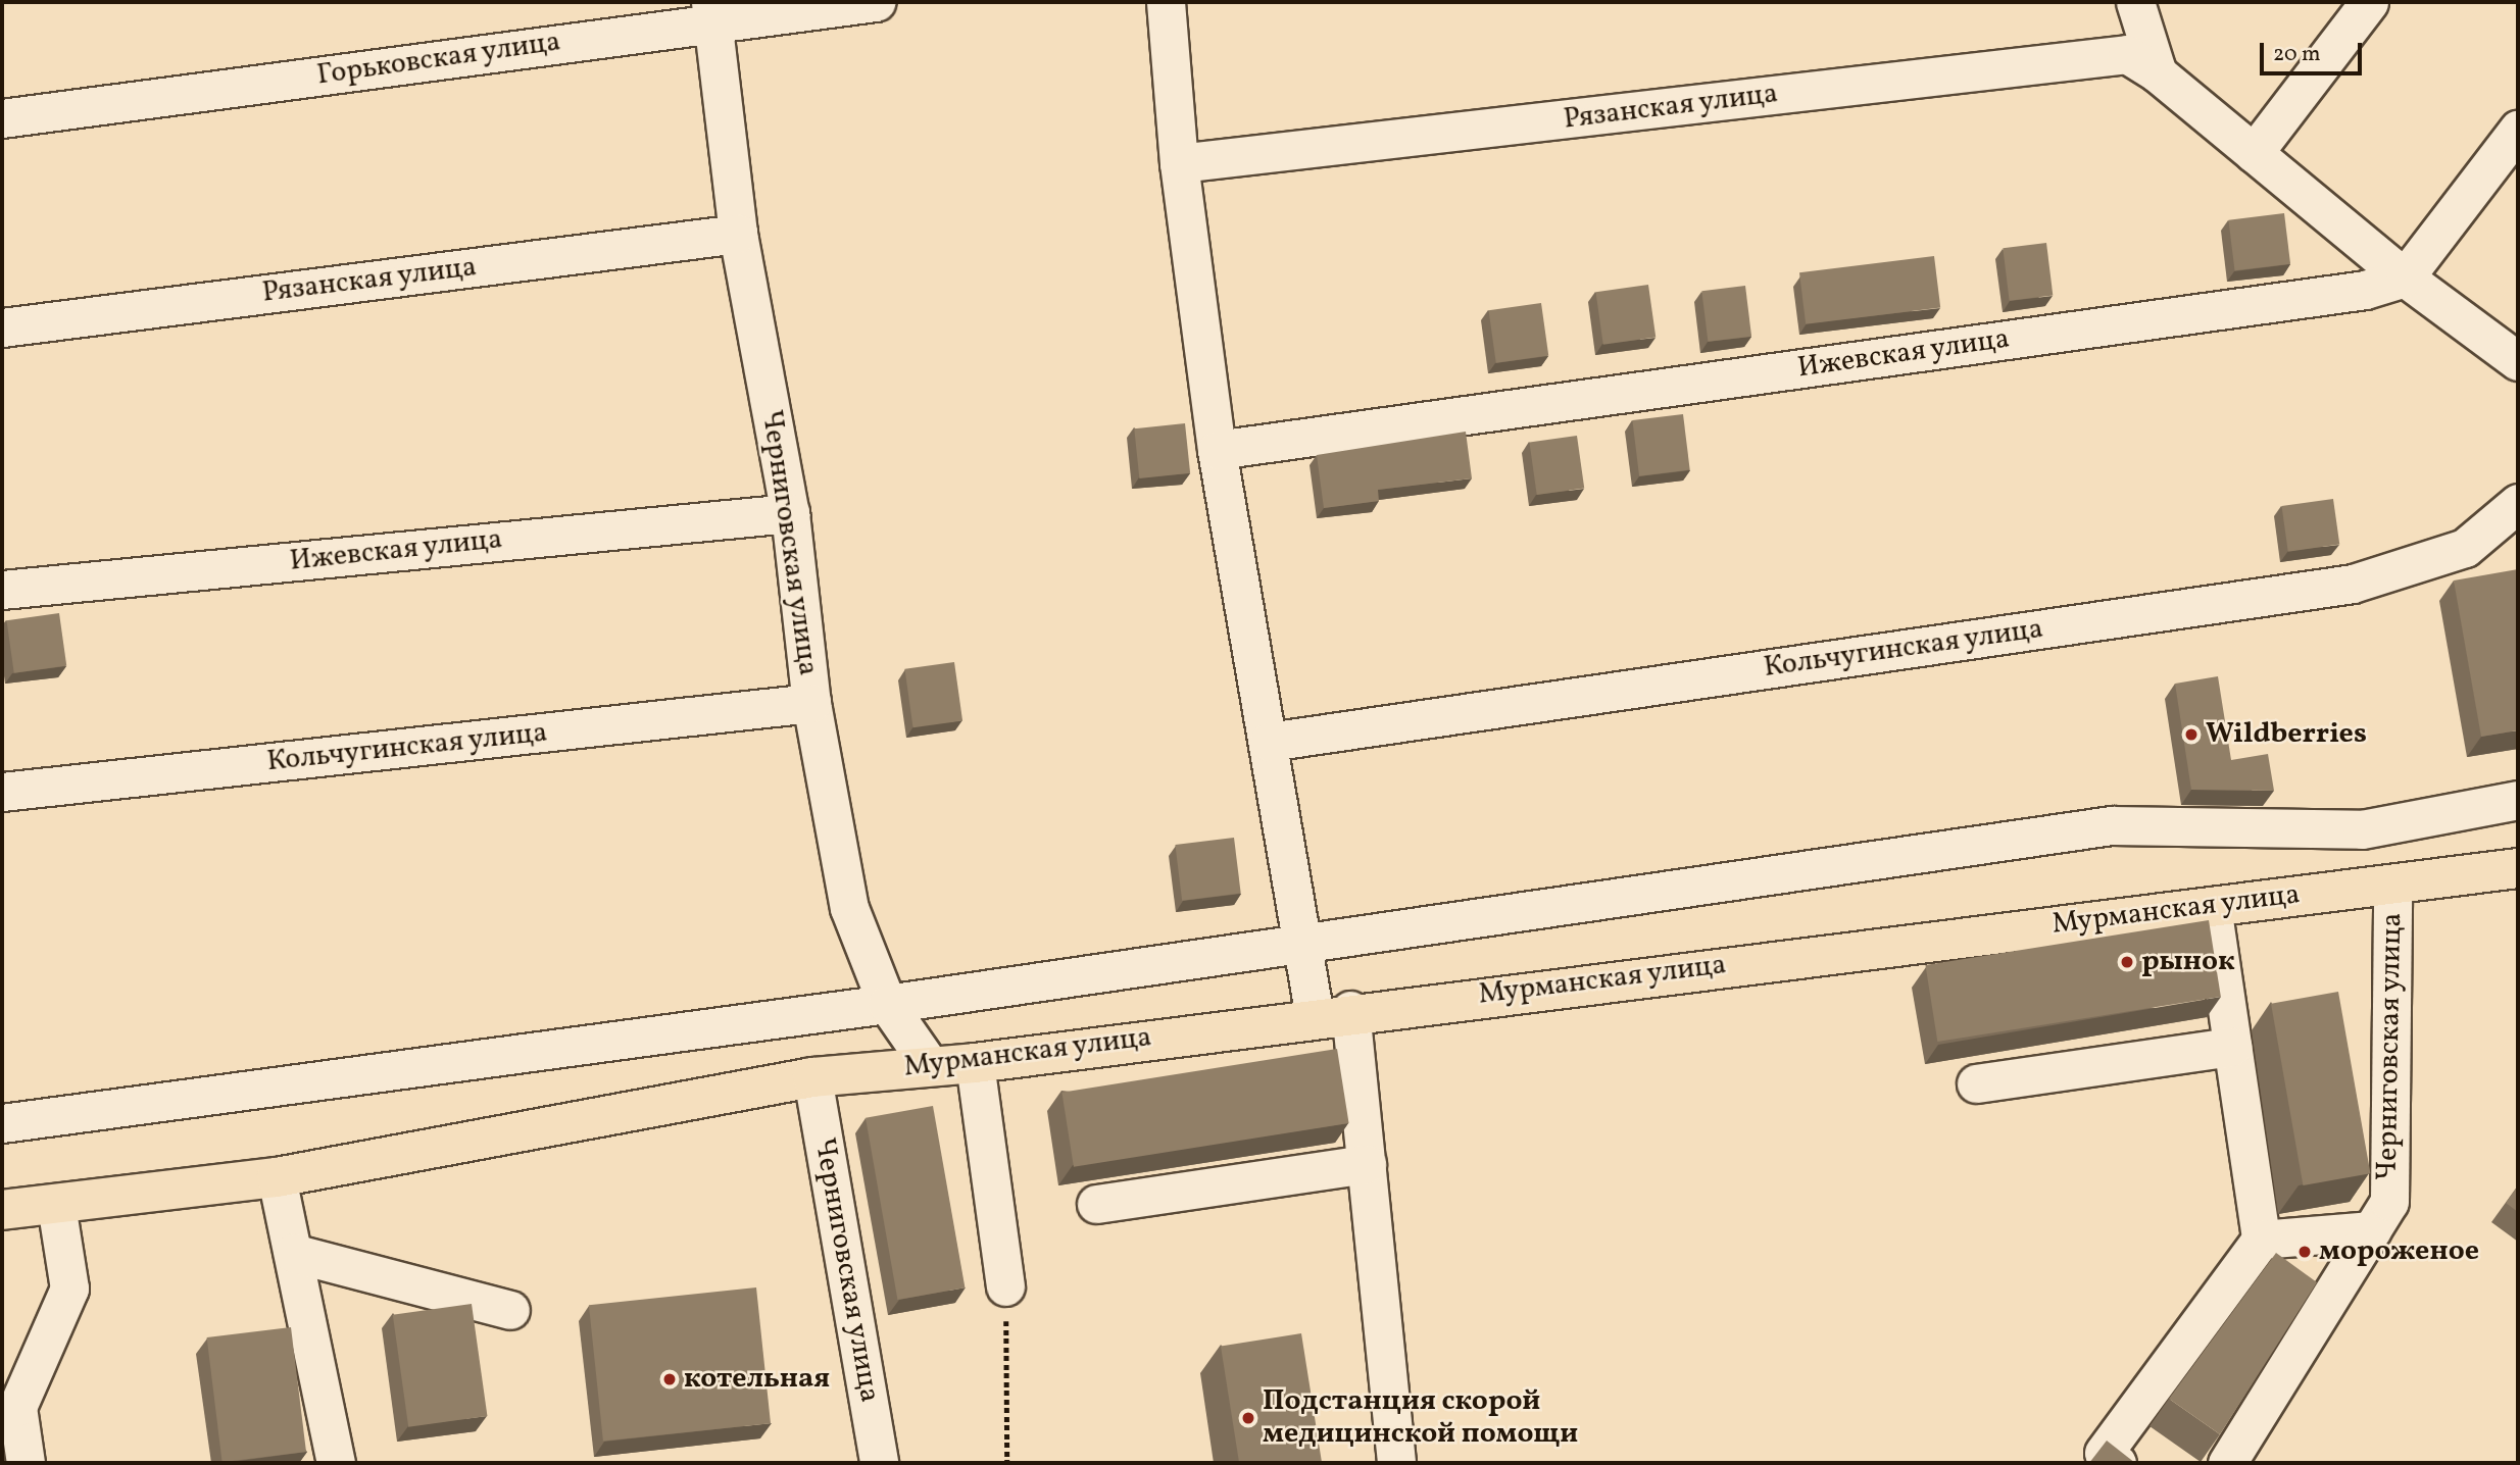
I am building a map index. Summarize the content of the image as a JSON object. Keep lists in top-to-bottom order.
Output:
{
  "streets": {
    "main road": ["Мурманская улица"],
    "street": [
      "Горьковская улица",
      "Рязанская улица",
      "Ижевская улица",
      "Черниговская улица",
      "Кольчугинская улица"
    ]
  },
  "crossings": [
    ["Горьковская улица", "Черниговская улица"],
    ["Рязанская улица", "Ижевская улица"],
    ["Рязанская улица", "Черниговская улица"],
    ["Ижевская улица", "Черниговская улица"],
    ["Черниговская улица", "Кольчугинская улица"],
    ["Черниговская улица", "Мурманская улица"]
  ],
  "places": [
    "Wildberries",
    "рынок",
    "мороженое",
    "котельная",
    "Подстанция скорой медицинской помощи"
  ],
  "scale_bar": "20 m"
}
